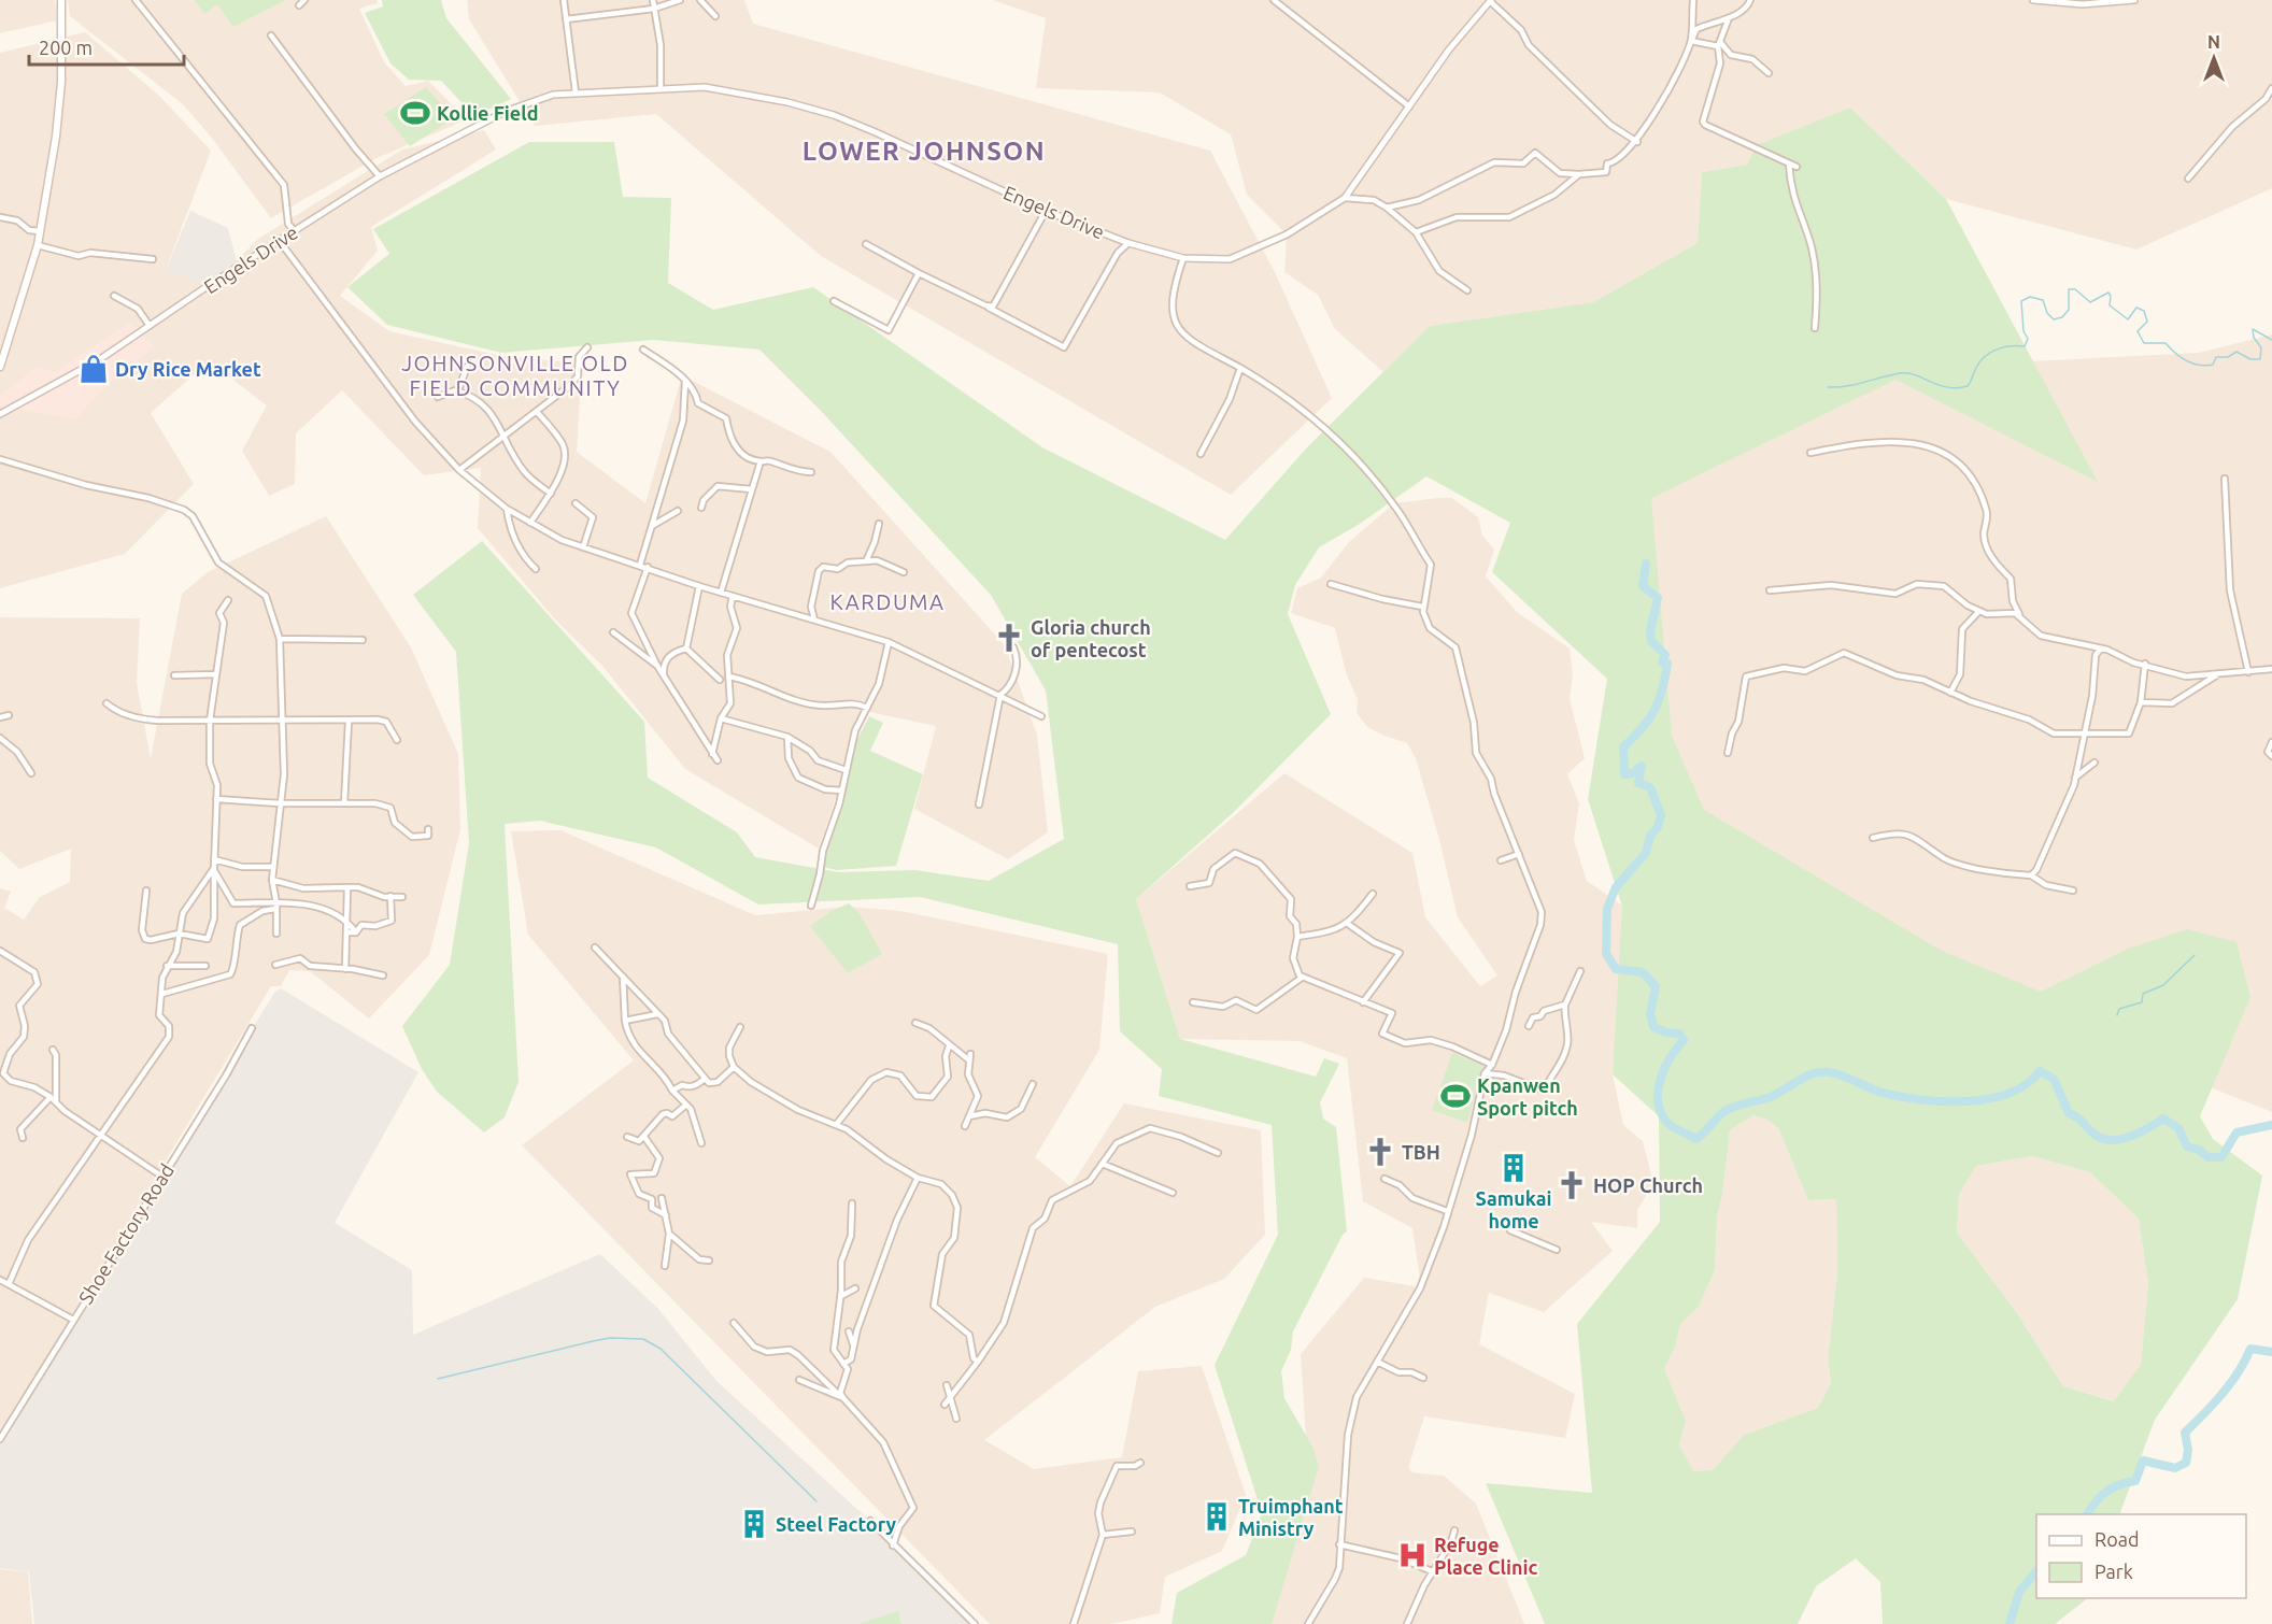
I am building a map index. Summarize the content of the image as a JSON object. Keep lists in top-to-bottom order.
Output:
{
  "streets": {
    "street": ["Engels Drive", "Shoe Factory Road"]
  },
  "districts": ["LOWER JOHNSON", "JOHNSONVILLE OLD FIELD COMMUNITY", "KARDUMA"],
  "places": {
    "sports": ["Kollie Field", "Kpanwen Sport pitch"],
    "shop": ["Dry Rice Market"],
    "church": ["Gloria church of pentecost", "TBH", "HOP Church"],
    "building": ["Samukai home", "Truimphant Ministry", "Steel Factory"],
    "hospital": ["Refuge Place Clinic"]
  },
  "legend": ["Road", "Park"],
  "scale_bar": "200 m",
  "north": "top"
}
